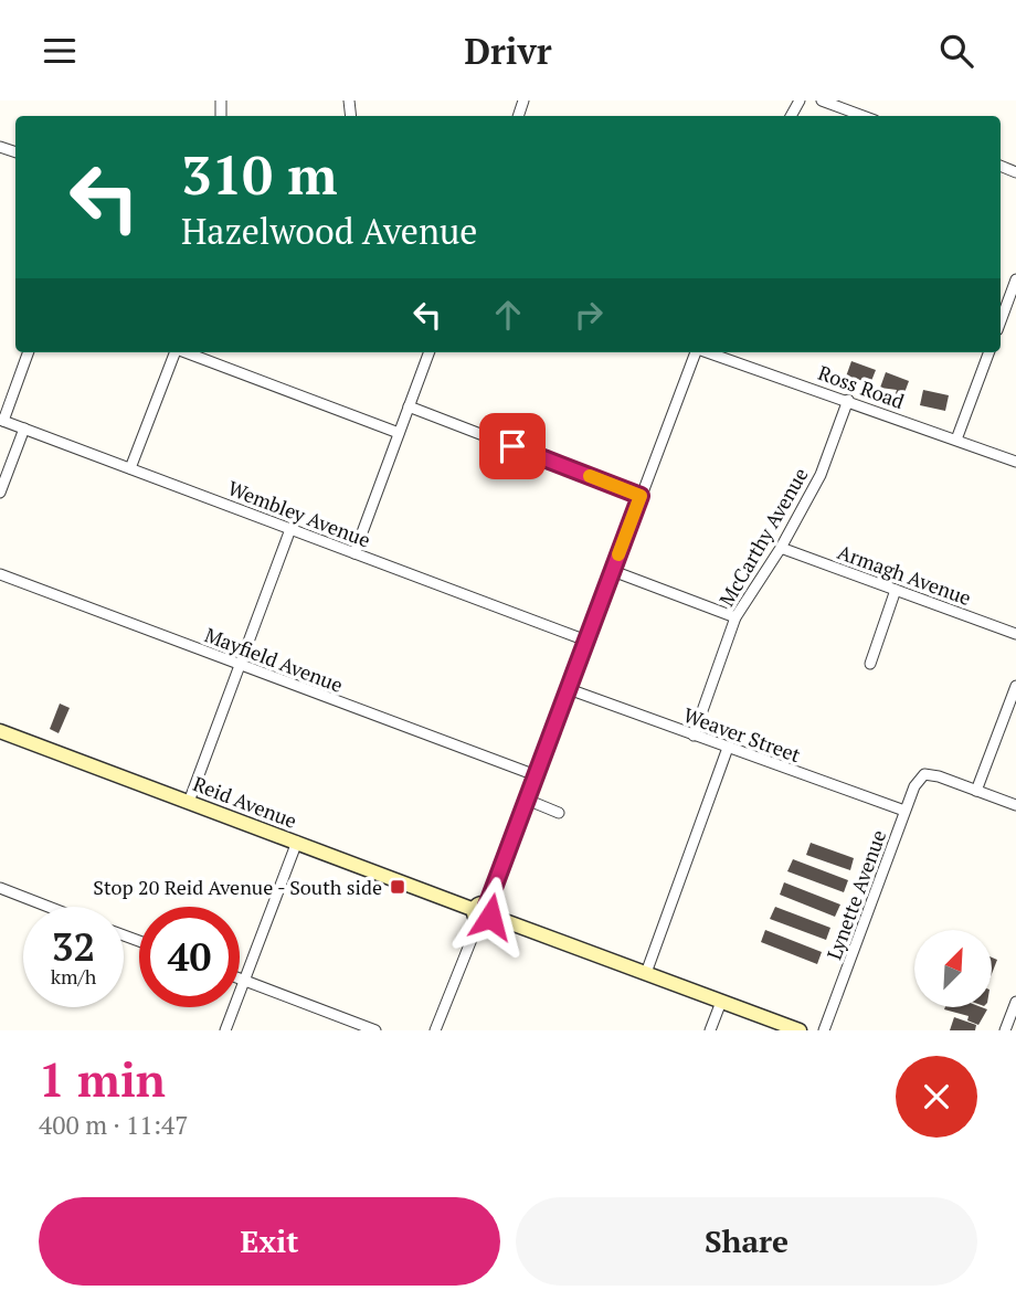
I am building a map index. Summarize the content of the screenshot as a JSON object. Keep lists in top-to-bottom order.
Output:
{
  "streets": {
    "street": [
      "Ross Road",
      "Wembley Avenue",
      "McCarthy Avenue",
      "Armagh Avenue",
      "Mayfield Avenue",
      "Weaver Street",
      "Reid Avenue",
      "Lynette Avenue"
    ]
  },
  "crossings": [
    ["Ross Road", "McCarthy Avenue"],
    ["McCarthy Avenue", "Armagh Avenue"],
    ["McCarthy Avenue", "Weaver Street"],
    ["Weaver Street", "Lynette Avenue"]
  ],
  "places": {
    "transit": ["Stop 20 Reid Avenue - South side"]
  },
  "north": "top right",
  "page": {
    "header": "Drivr",
    "turn": ["310 m", "Hazelwood Avenue"],
    "speed": "32 km/h",
    "limit": "40",
    "heading": ["1 min", "400 m · 11:47"],
    "buttons": ["Exit", "Share"]
  }
}
